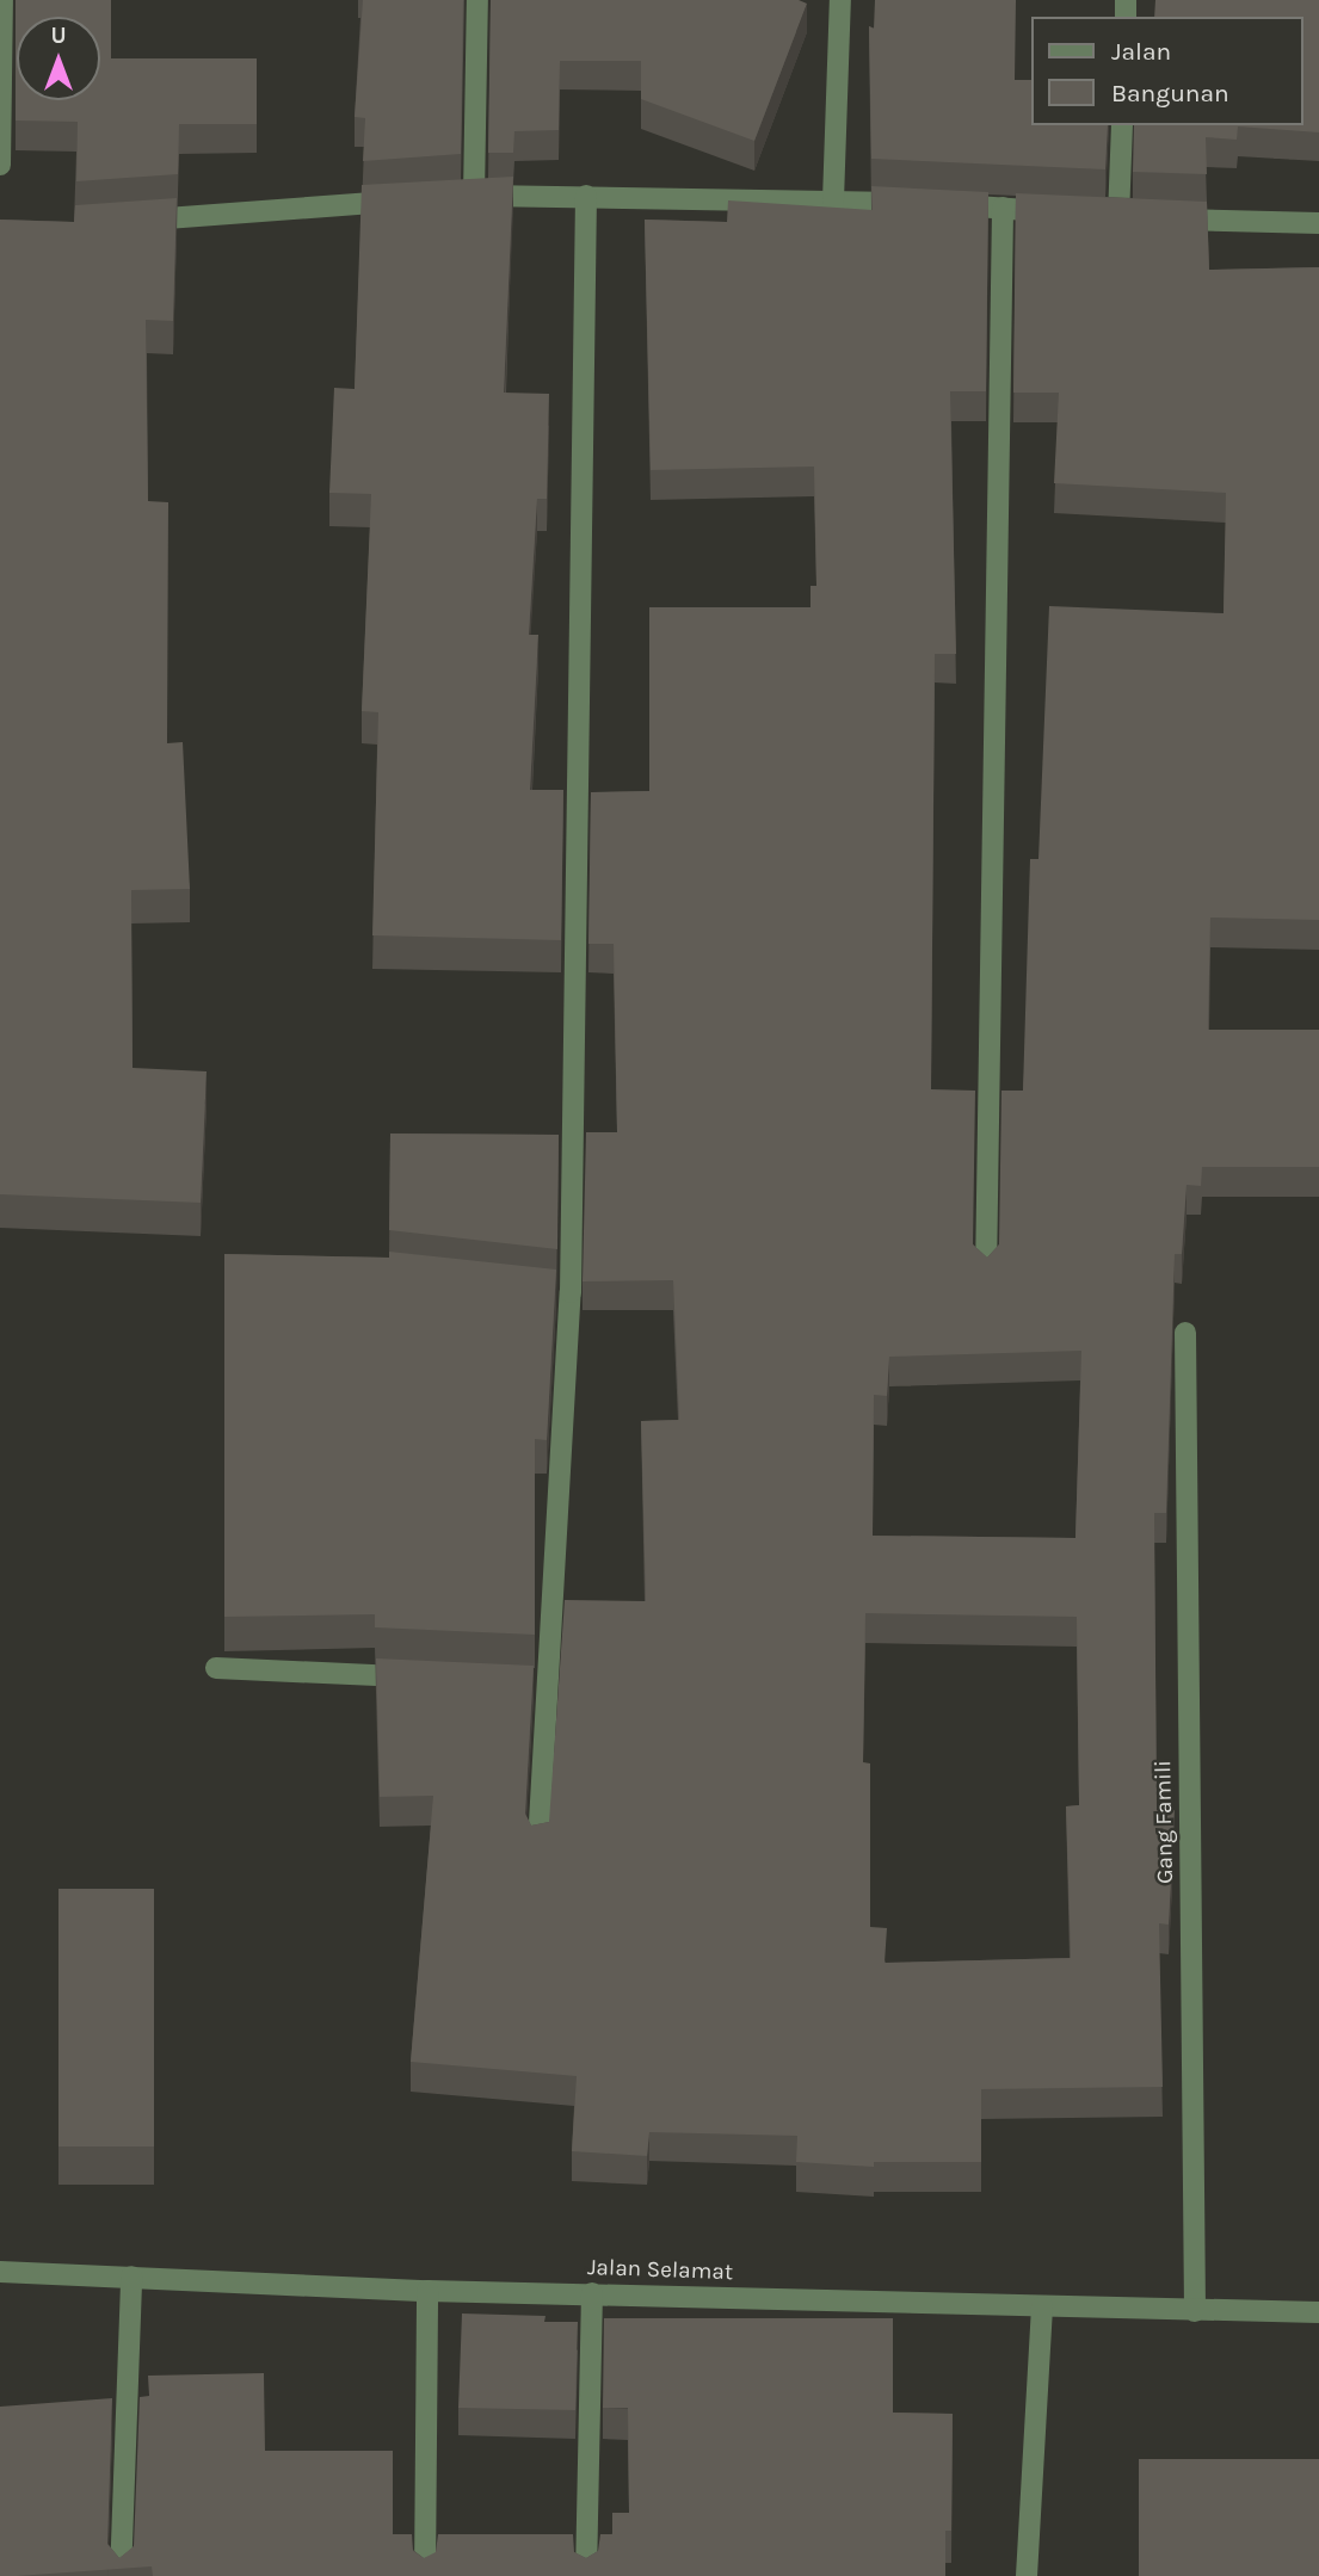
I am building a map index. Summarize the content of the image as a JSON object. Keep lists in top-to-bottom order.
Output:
{
  "streets": {
    "street": ["Gang Famili", "Jalan Selamat"]
  },
  "crossings": [
    ["Gang Famili", "Jalan Selamat"]
  ],
  "legend": ["Jalan", "Bangunan"],
  "north": "top"
}
